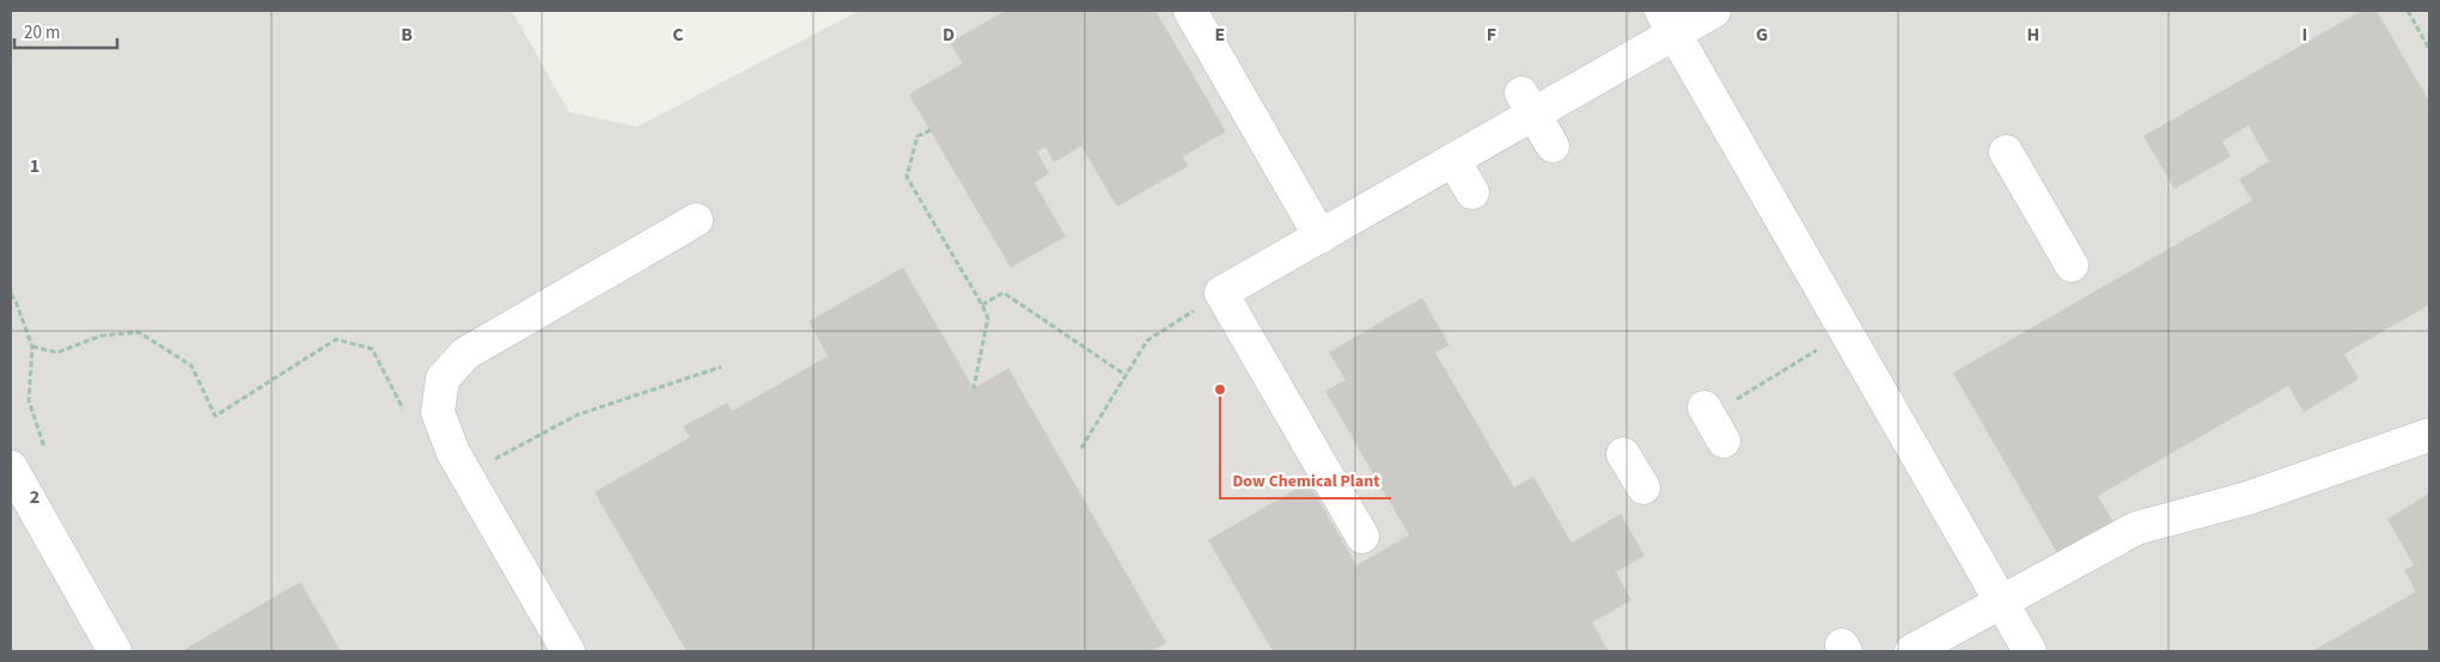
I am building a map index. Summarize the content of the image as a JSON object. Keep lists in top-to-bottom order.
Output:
{
  "places": ["Dow Chemical Plant"],
  "scale_bar": "20 m",
  "grid": {
    "columns": [
      "B",
      "C",
      "D",
      "E",
      "F",
      "G",
      "H",
      "I"
    ],
    "rows": ["1", "2"]
  }
}
